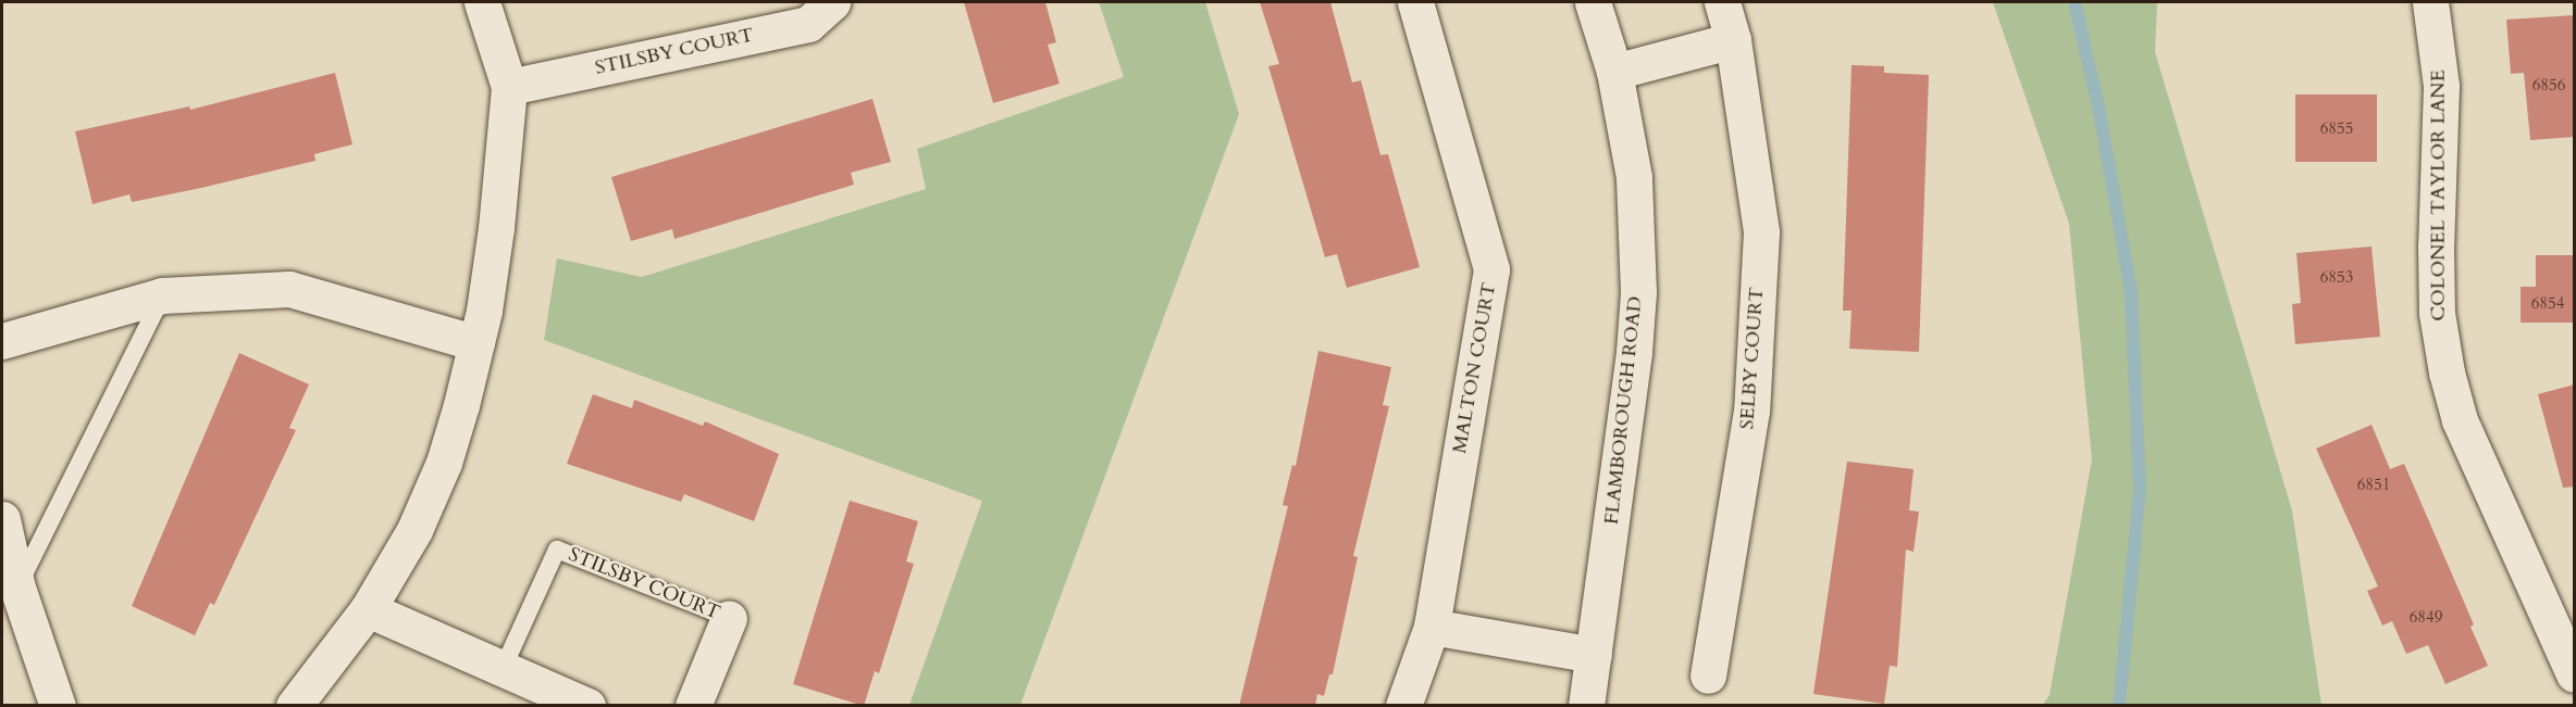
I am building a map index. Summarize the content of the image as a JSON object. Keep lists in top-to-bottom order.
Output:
{
  "streets": {
    "street": [
      "STILSBY COURT",
      "COLONEL TAYLOR LANE",
      "SELBY COURT",
      "MALTON COURT",
      "FLAMBOROUGH ROAD"
    ]
  },
  "house_numbers": [
    "6856",
    "6855",
    "6853",
    "6854",
    "6851",
    "6849"
  ]
}
